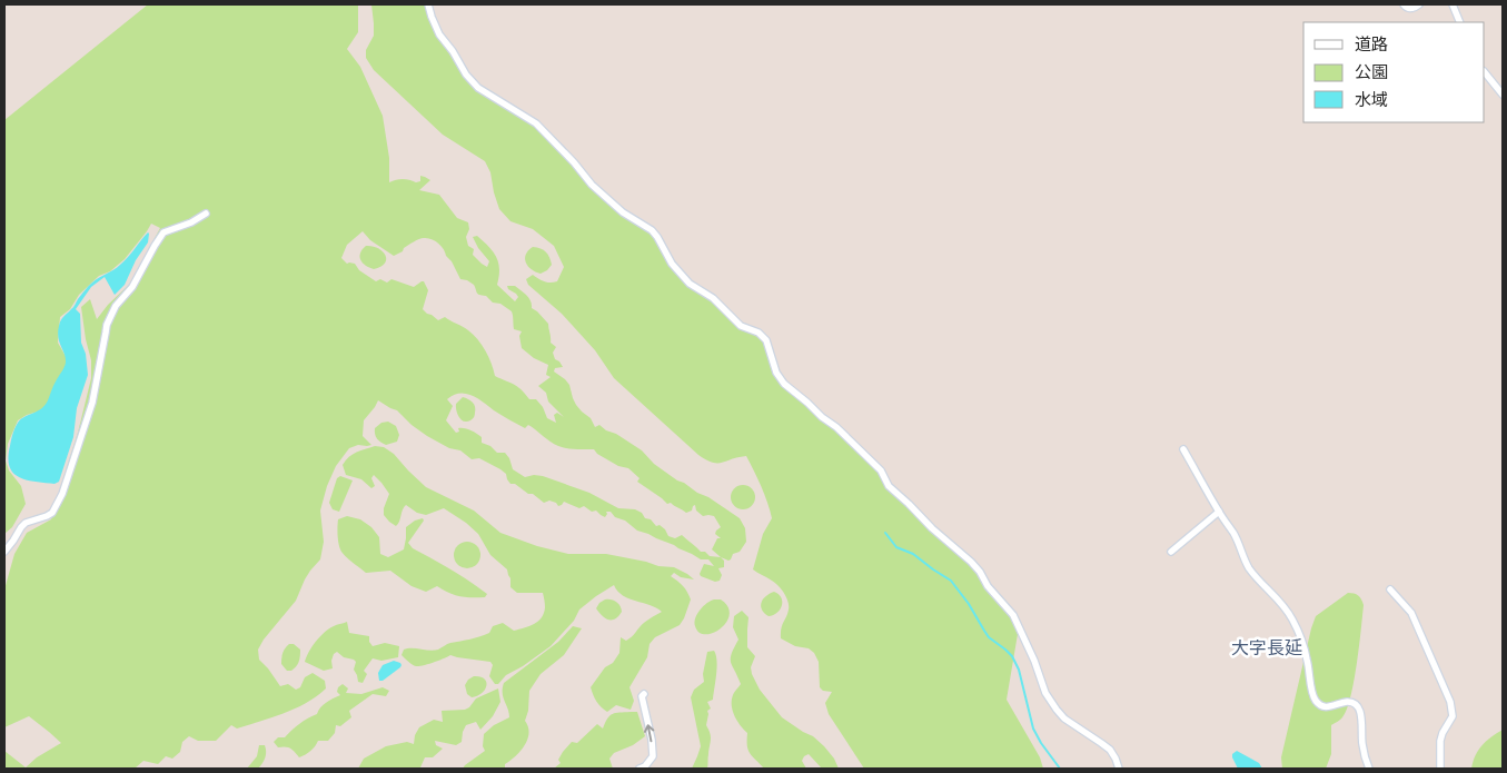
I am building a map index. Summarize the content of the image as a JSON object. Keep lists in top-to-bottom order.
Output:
{
  "districts": ["大字長延"],
  "legend": ["道路", "公園", "水域"]
}
